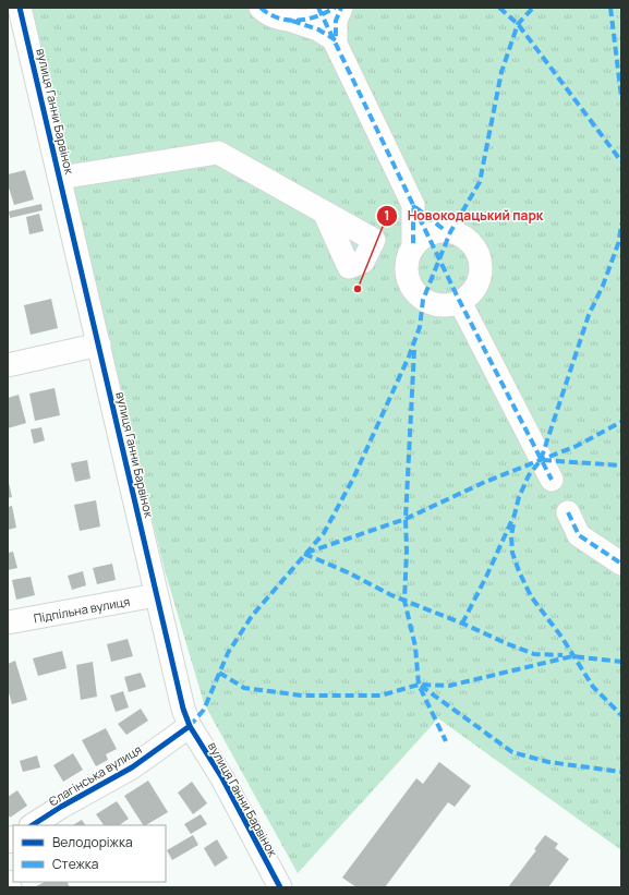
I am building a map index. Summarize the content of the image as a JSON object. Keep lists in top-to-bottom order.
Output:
{
  "streets": {
    "street": ["вулиця Ганни Барвінок", "Підпільна вулиця", "Єлагінська вулиця"]
  },
  "crossings": [
    ["вулиця Ганни Барвінок", "Підпільна вулиця"],
    ["вулиця Ганни Барвінок", "Єлагінська вулиця"]
  ],
  "places": ["Новокодацький парк"],
  "legend": ["Велодоріжка", "Стежка"]
}
